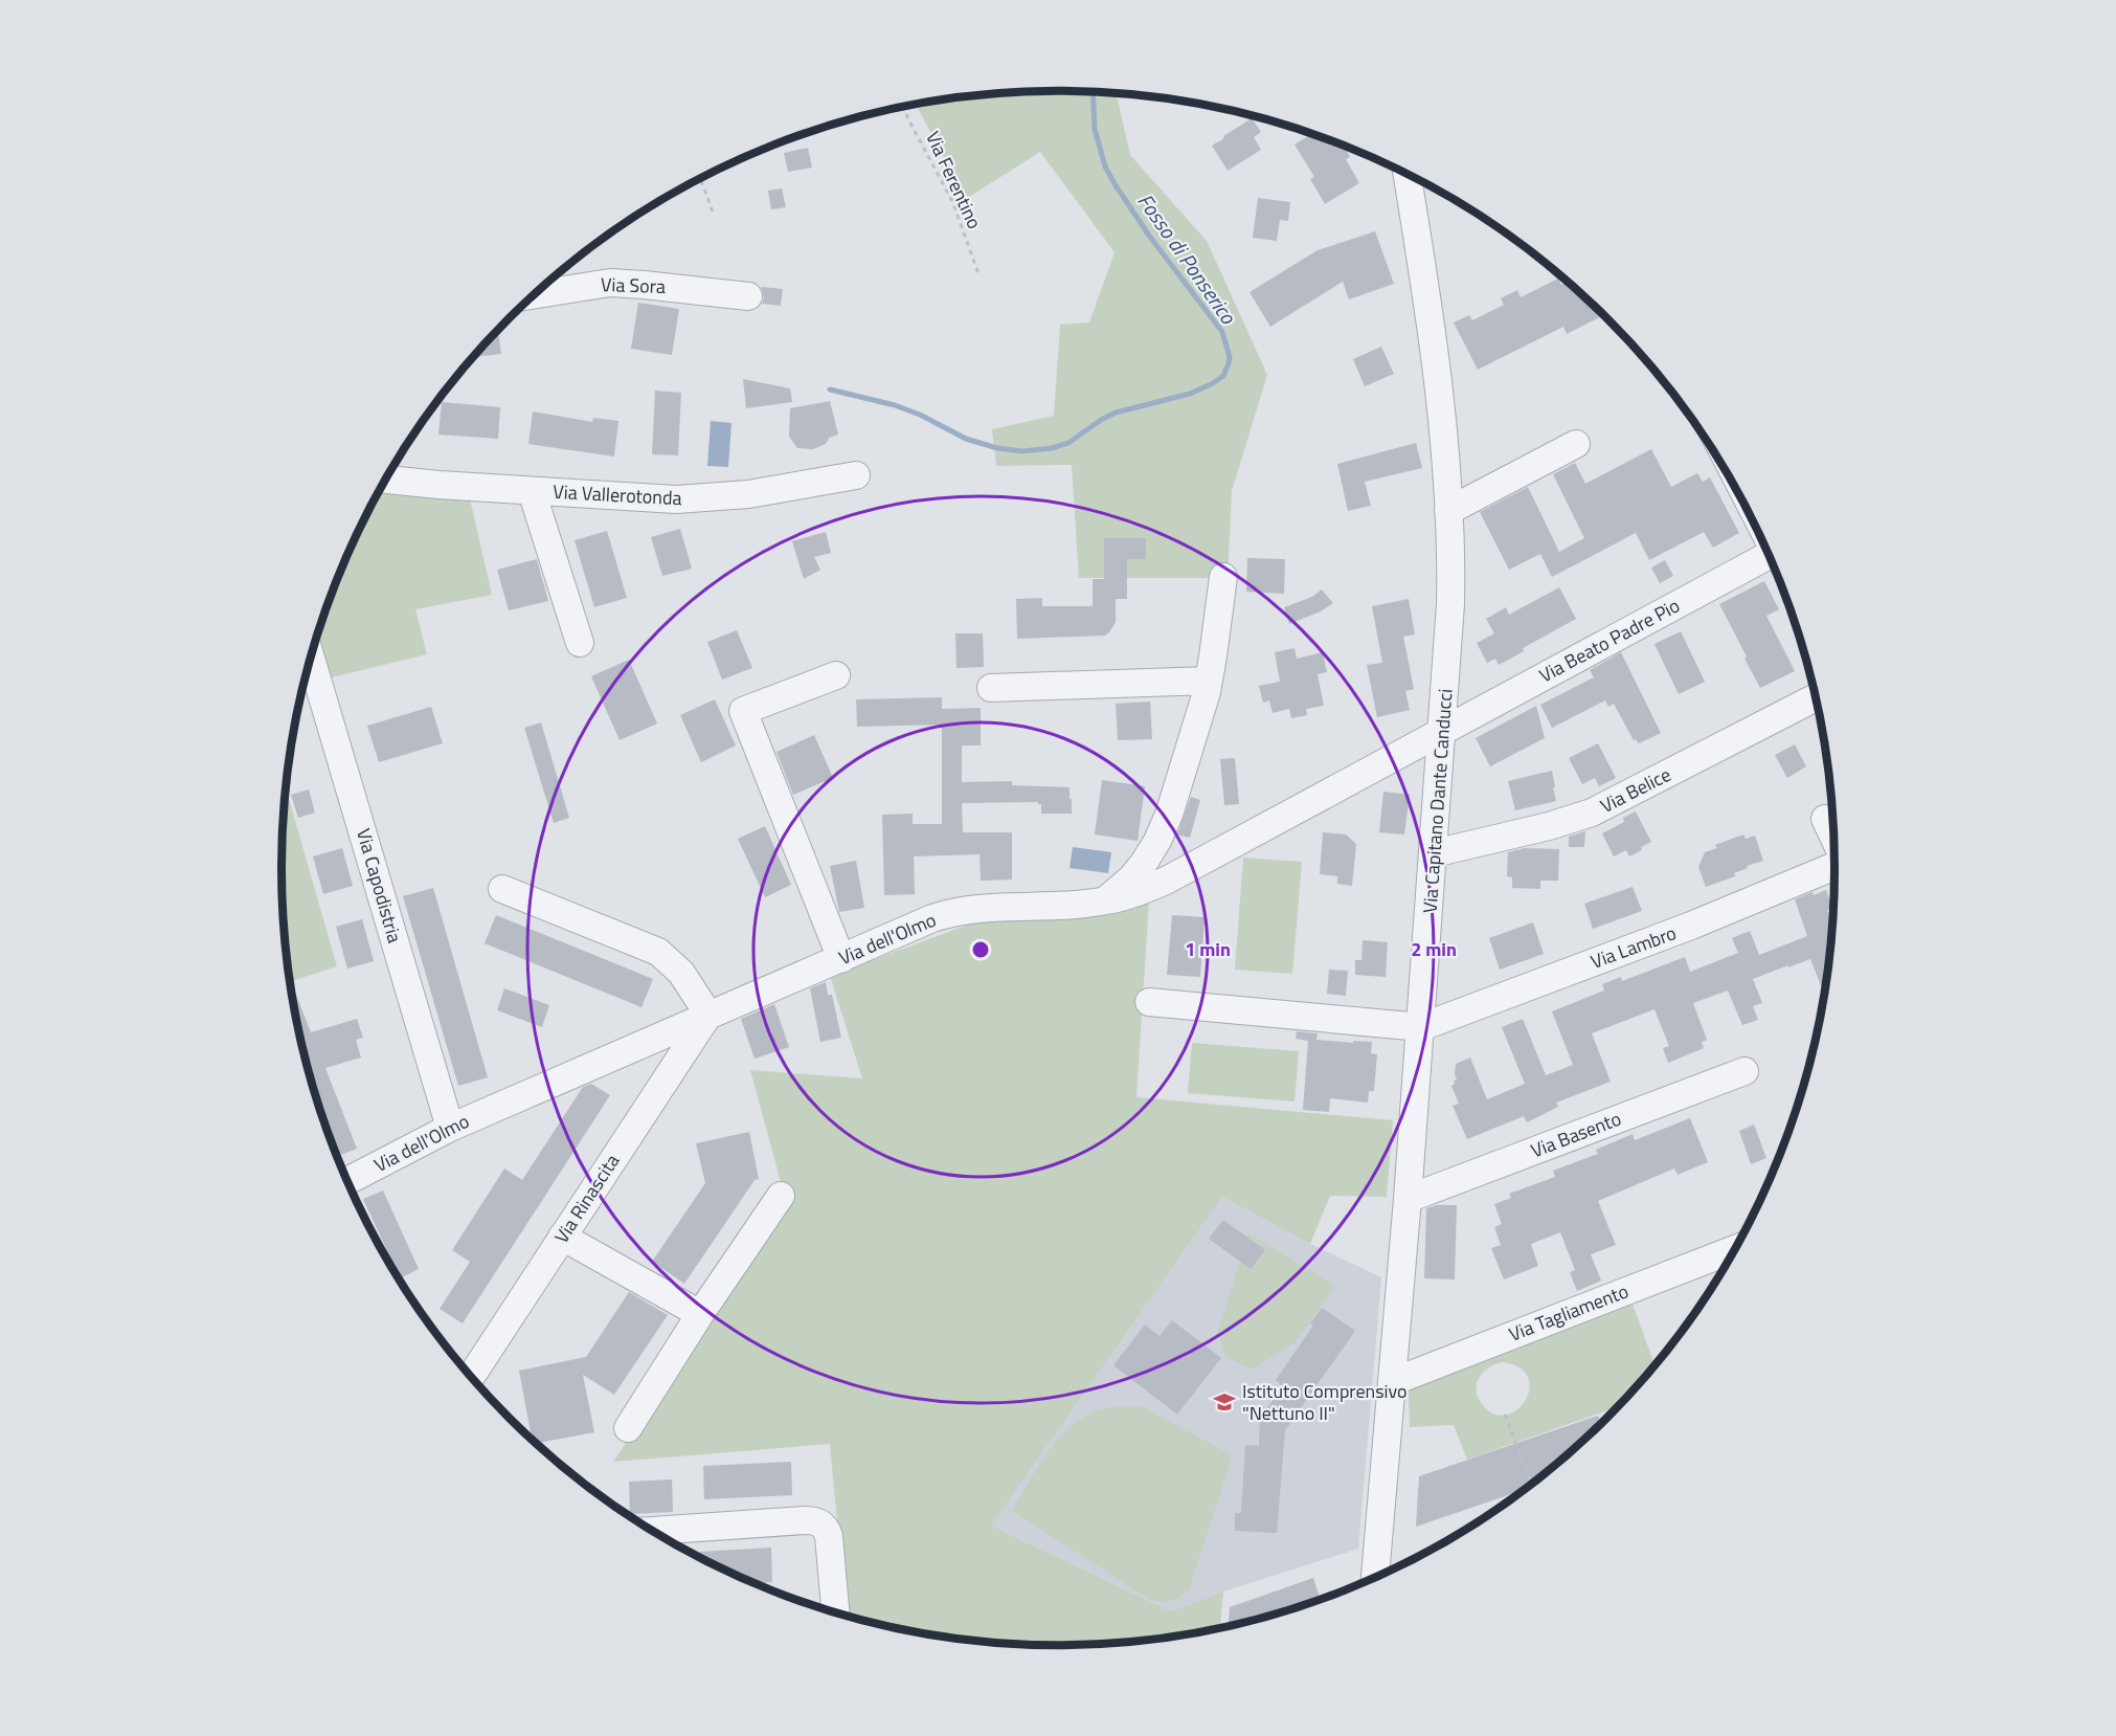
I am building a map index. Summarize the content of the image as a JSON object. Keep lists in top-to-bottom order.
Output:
{
  "streets": {
    "street": [
      "Via Sora",
      "Via Vallerotonda",
      "Via Beato Padre Pio",
      "Via Belice",
      "Via Capitano Dante Canducci",
      "Via Capodistria",
      "Via dell'Olmo",
      "Via Lambro",
      "Via Basento",
      "Via Rinascita",
      "Via Tagliamento"
    ],
    "path": ["Via Ferentino"]
  },
  "crossings": [
    ["Via Beato Padre Pio", "Via Capitano Dante Canducci"],
    ["Via Beato Padre Pio", "Via dell'Olmo"],
    ["Via Belice", "Via Capitano Dante Canducci"],
    ["Via Capitano Dante Canducci", "Via dell'Olmo"],
    ["Via Capitano Dante Canducci", "Via Lambro"],
    ["Via Capitano Dante Canducci", "Via Basento"],
    ["Via Capitano Dante Canducci", "Via Tagliamento"],
    ["Via Capodistria", "Via dell'Olmo"],
    ["Via dell'Olmo", "Via Rinascita"]
  ],
  "water": ["Fosso di Ponserico"],
  "places": {
    "school or university": ["Istituto Comprensivo \"Nettuno II\""]
  },
  "rings": ["1 min", "2 min"]
}
